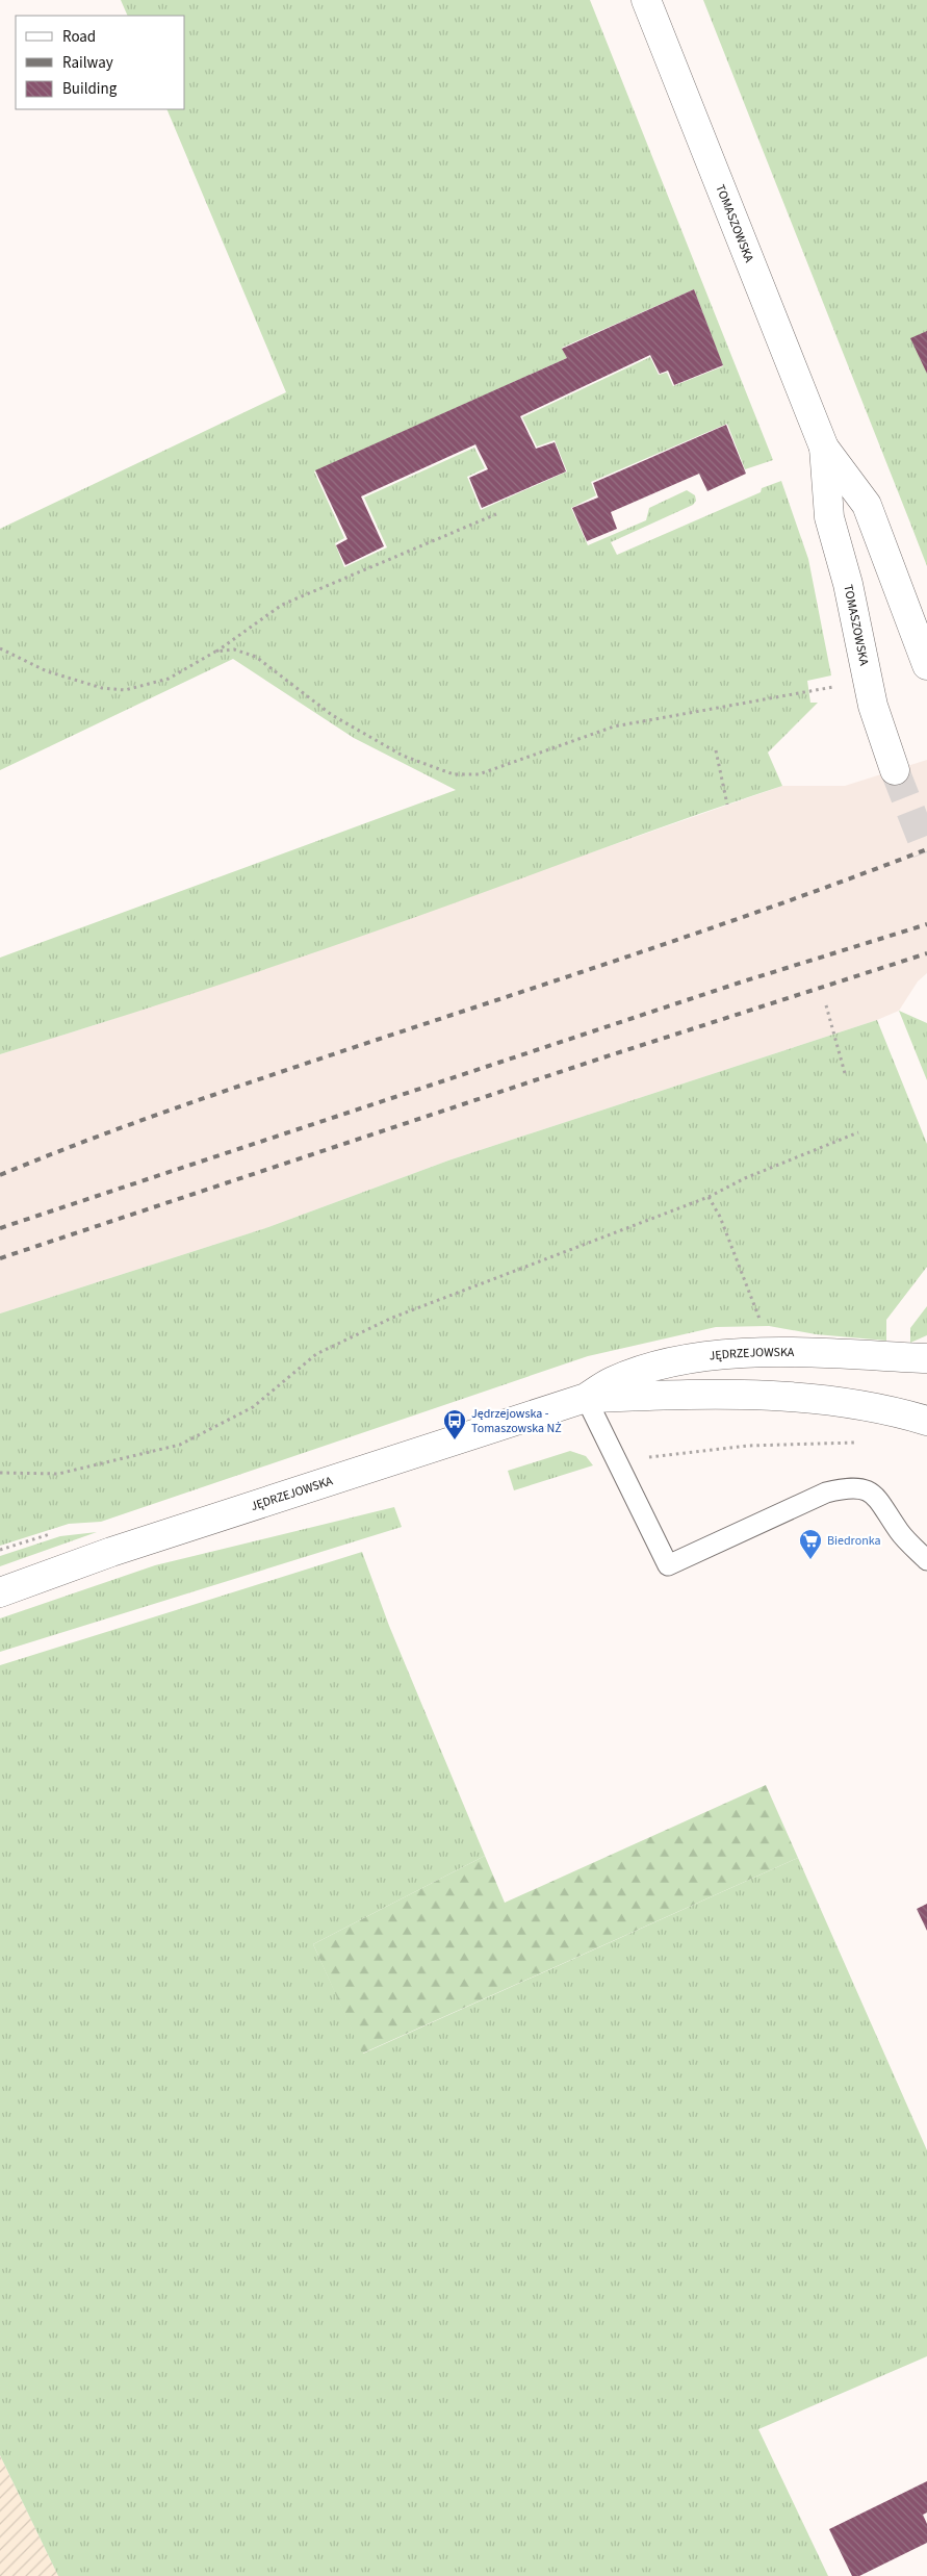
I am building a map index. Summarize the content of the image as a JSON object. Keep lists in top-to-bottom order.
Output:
{
  "streets": {
    "street": ["TOMASZOWSKA", "JĘDRZEJOWSKA"]
  },
  "places": {
    "bus stop": ["Jędrzejowska - Tomaszowska NŻ"],
    "supermarket": ["Biedronka"]
  },
  "legend": ["Road", "Railway", "Building"]
}
